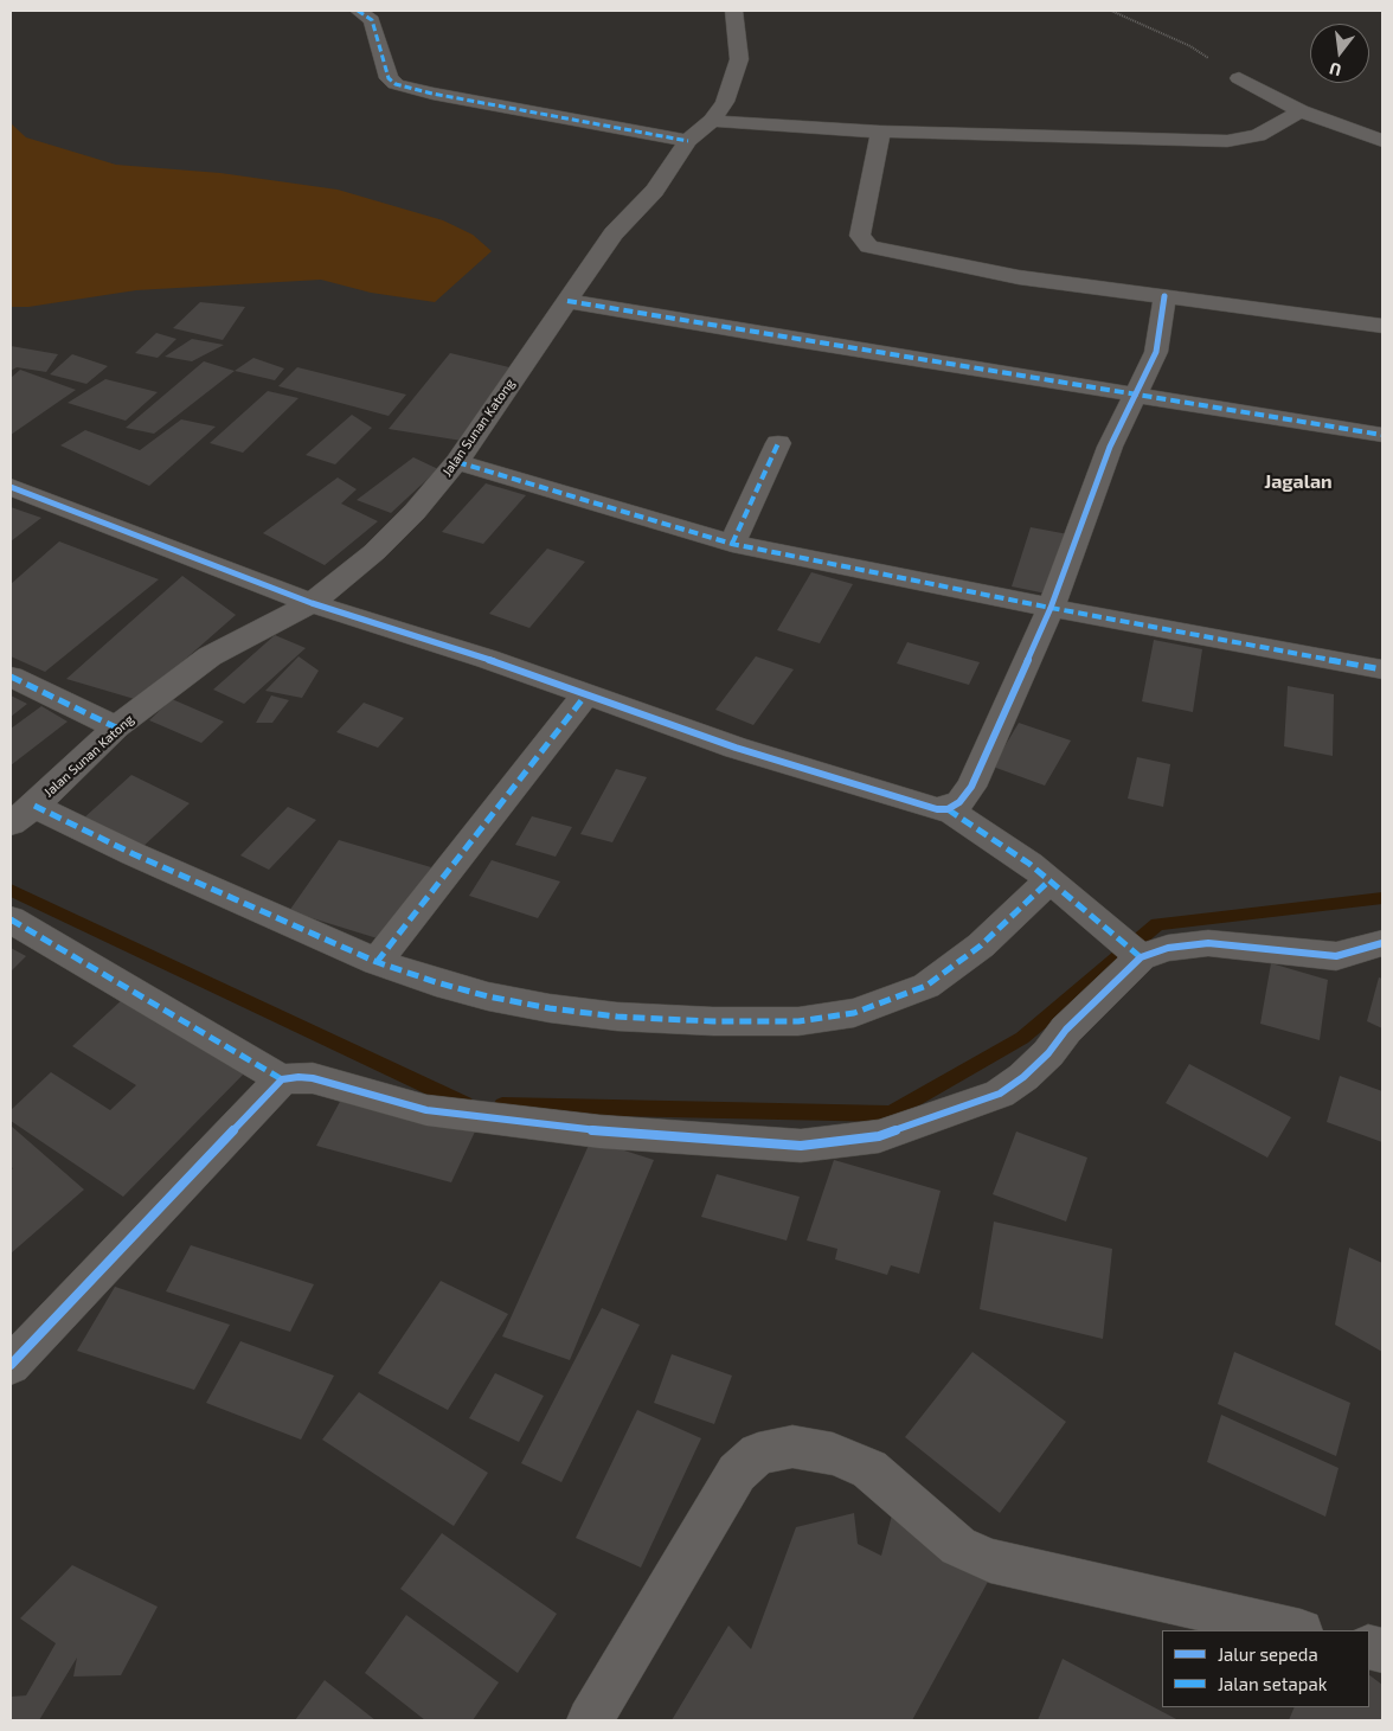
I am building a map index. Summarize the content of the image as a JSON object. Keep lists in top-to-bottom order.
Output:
{
  "streets": {
    "street": ["Jalan Sunan Katong"]
  },
  "districts": ["Jagalan"],
  "legend": ["Jalur sepeda", "Jalan setapak"],
  "north": "bottom"
}
